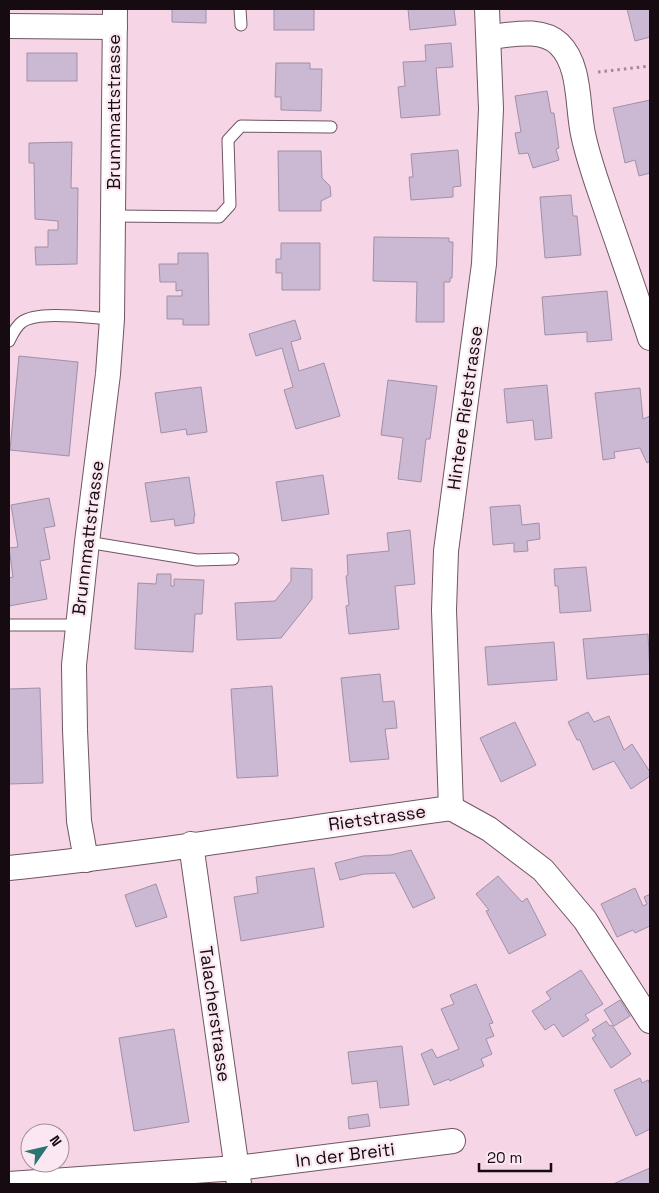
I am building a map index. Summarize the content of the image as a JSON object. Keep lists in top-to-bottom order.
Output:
{
  "streets": {
    "street": [
      "Brunnmattstrasse",
      "Hintere Rietstrasse",
      "Rietstrasse",
      "Talacherstrasse",
      "In der Breiti"
    ]
  },
  "crossings": [
    ["Brunnmattstrasse", "Rietstrasse"],
    ["Hintere Rietstrasse", "Rietstrasse"],
    ["Rietstrasse", "Talacherstrasse"],
    ["Talacherstrasse", "In der Breiti"]
  ],
  "scale_bar": "20 m",
  "north": "top right"
}
